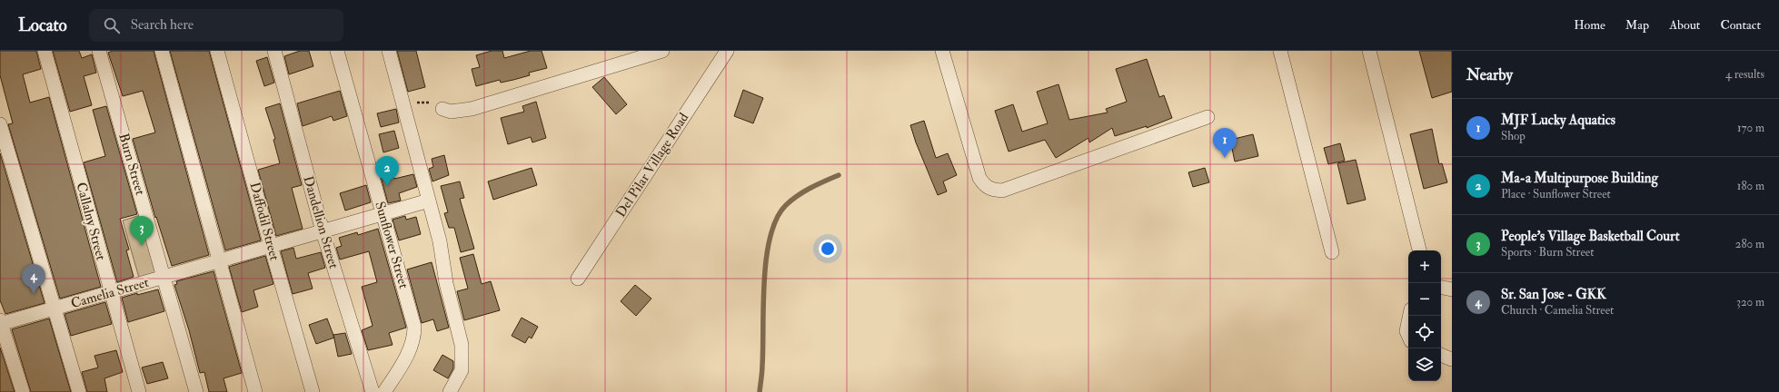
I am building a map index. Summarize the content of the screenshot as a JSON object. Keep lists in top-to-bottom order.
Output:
{
  "streets": {
    "street": [
      "Burn Street",
      "Del Pilar Village Road",
      "Callalny Street",
      "Daffodil Street",
      "Dandellion Street",
      "Sunflower Street",
      "Camelia Street"
    ]
  },
  "crossings": [
    ["Burn Street", "Camelia Street"],
    ["Callalny Street", "Camelia Street"],
    ["Daffodil Street", "Camelia Street"]
  ],
  "page": {
    "header": "Locato",
    "search": "Search here",
    "nav": [
      "Home",
      "Map",
      "About",
      "Contact"
    ],
    "heading": ["Nearby", "4 results"],
    "list": [
      {
        "mark": "1",
        "name": "MJF Lucky Aquatics",
        "note": "Shop",
        "value": "170 m"
      },
      {
        "mark": "2",
        "name": "Ma-a Multipurpose Building",
        "note": "Place · Sunflower Street",
        "value": "180 m"
      },
      {
        "mark": "3",
        "name": "People's Village Basketball Court",
        "note": "Sports · Burn Street",
        "value": "280 m"
      },
      {
        "mark": "4",
        "name": "Sr. San Jose - GKK",
        "note": "Church · Camelia Street",
        "value": "320 m"
      }
    ],
    "pins": [
      "1",
      "2",
      "3",
      "4"
    ],
    "map_buttons": ["+", "−"]
  }
}
